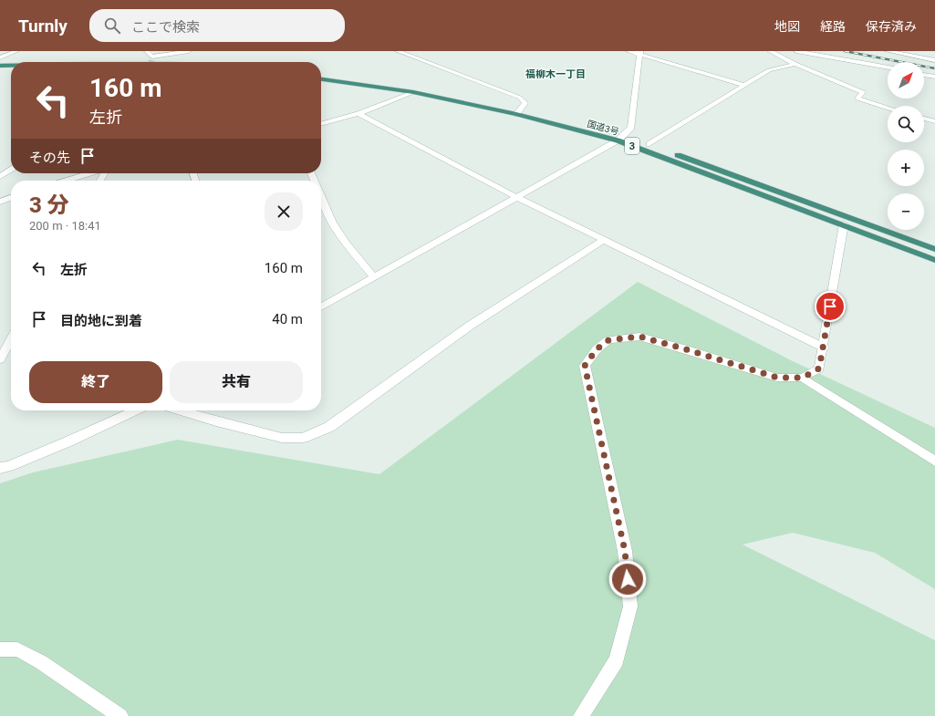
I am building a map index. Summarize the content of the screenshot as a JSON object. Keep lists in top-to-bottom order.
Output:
{
  "streets": {
    "highway": ["国道3号", "3"]
  },
  "districts": ["福柳木一丁目"],
  "north": "top right",
  "page": {
    "header": "Turnly",
    "search": "ここで検索",
    "nav": ["地図", "経路", "保存済み"],
    "map_buttons": ["+", "−"],
    "turn": ["160 m", "左折"],
    "then": "その先",
    "heading": ["3 分", "200 m · 18:41"],
    "list": [
      {
        "name": "左折",
        "value": "160 m"
      },
      {
        "name": "目的地に到着",
        "value": "40 m"
      }
    ],
    "buttons": ["終了", "共有"]
  }
}
